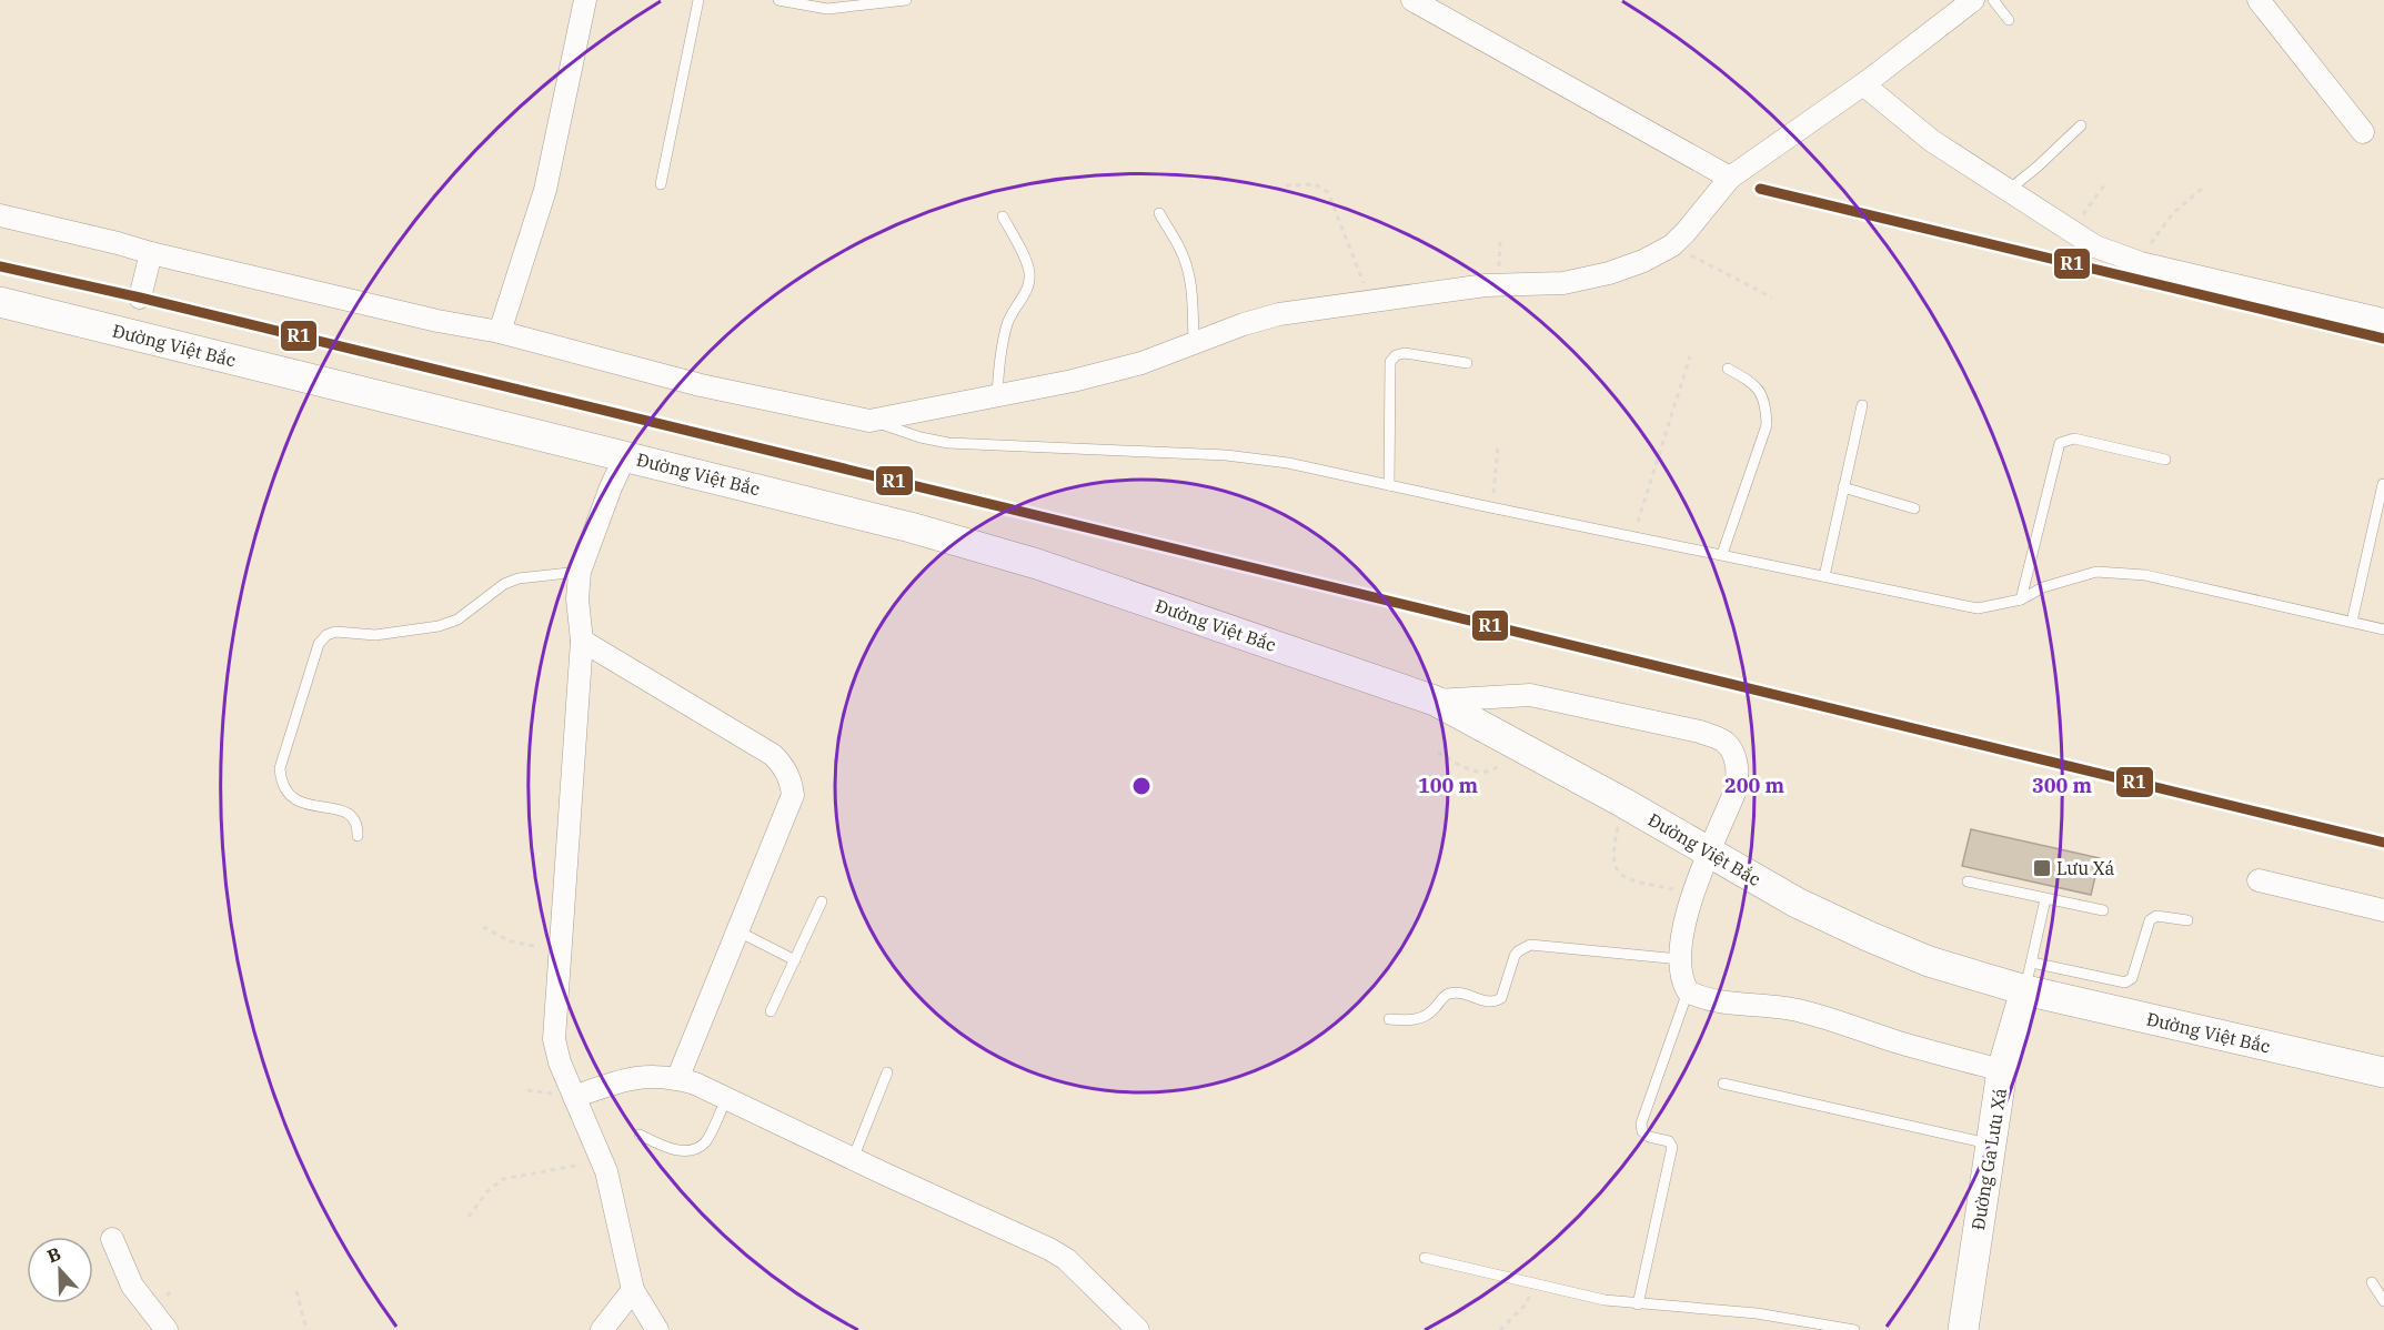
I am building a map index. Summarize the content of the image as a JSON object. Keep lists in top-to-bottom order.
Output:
{
  "streets": {
    "main road": ["Đường Việt Bắc", "Đường Ga Lưu Xá"]
  },
  "crossings": [
    ["Đường Việt Bắc", "Đường Ga Lưu Xá"]
  ],
  "places": {
    "transit": ["Lưu Xá"]
  },
  "lines": ["transit line R1"],
  "north": "top",
  "rings": ["100 m", "200 m", "300 m"]
}
